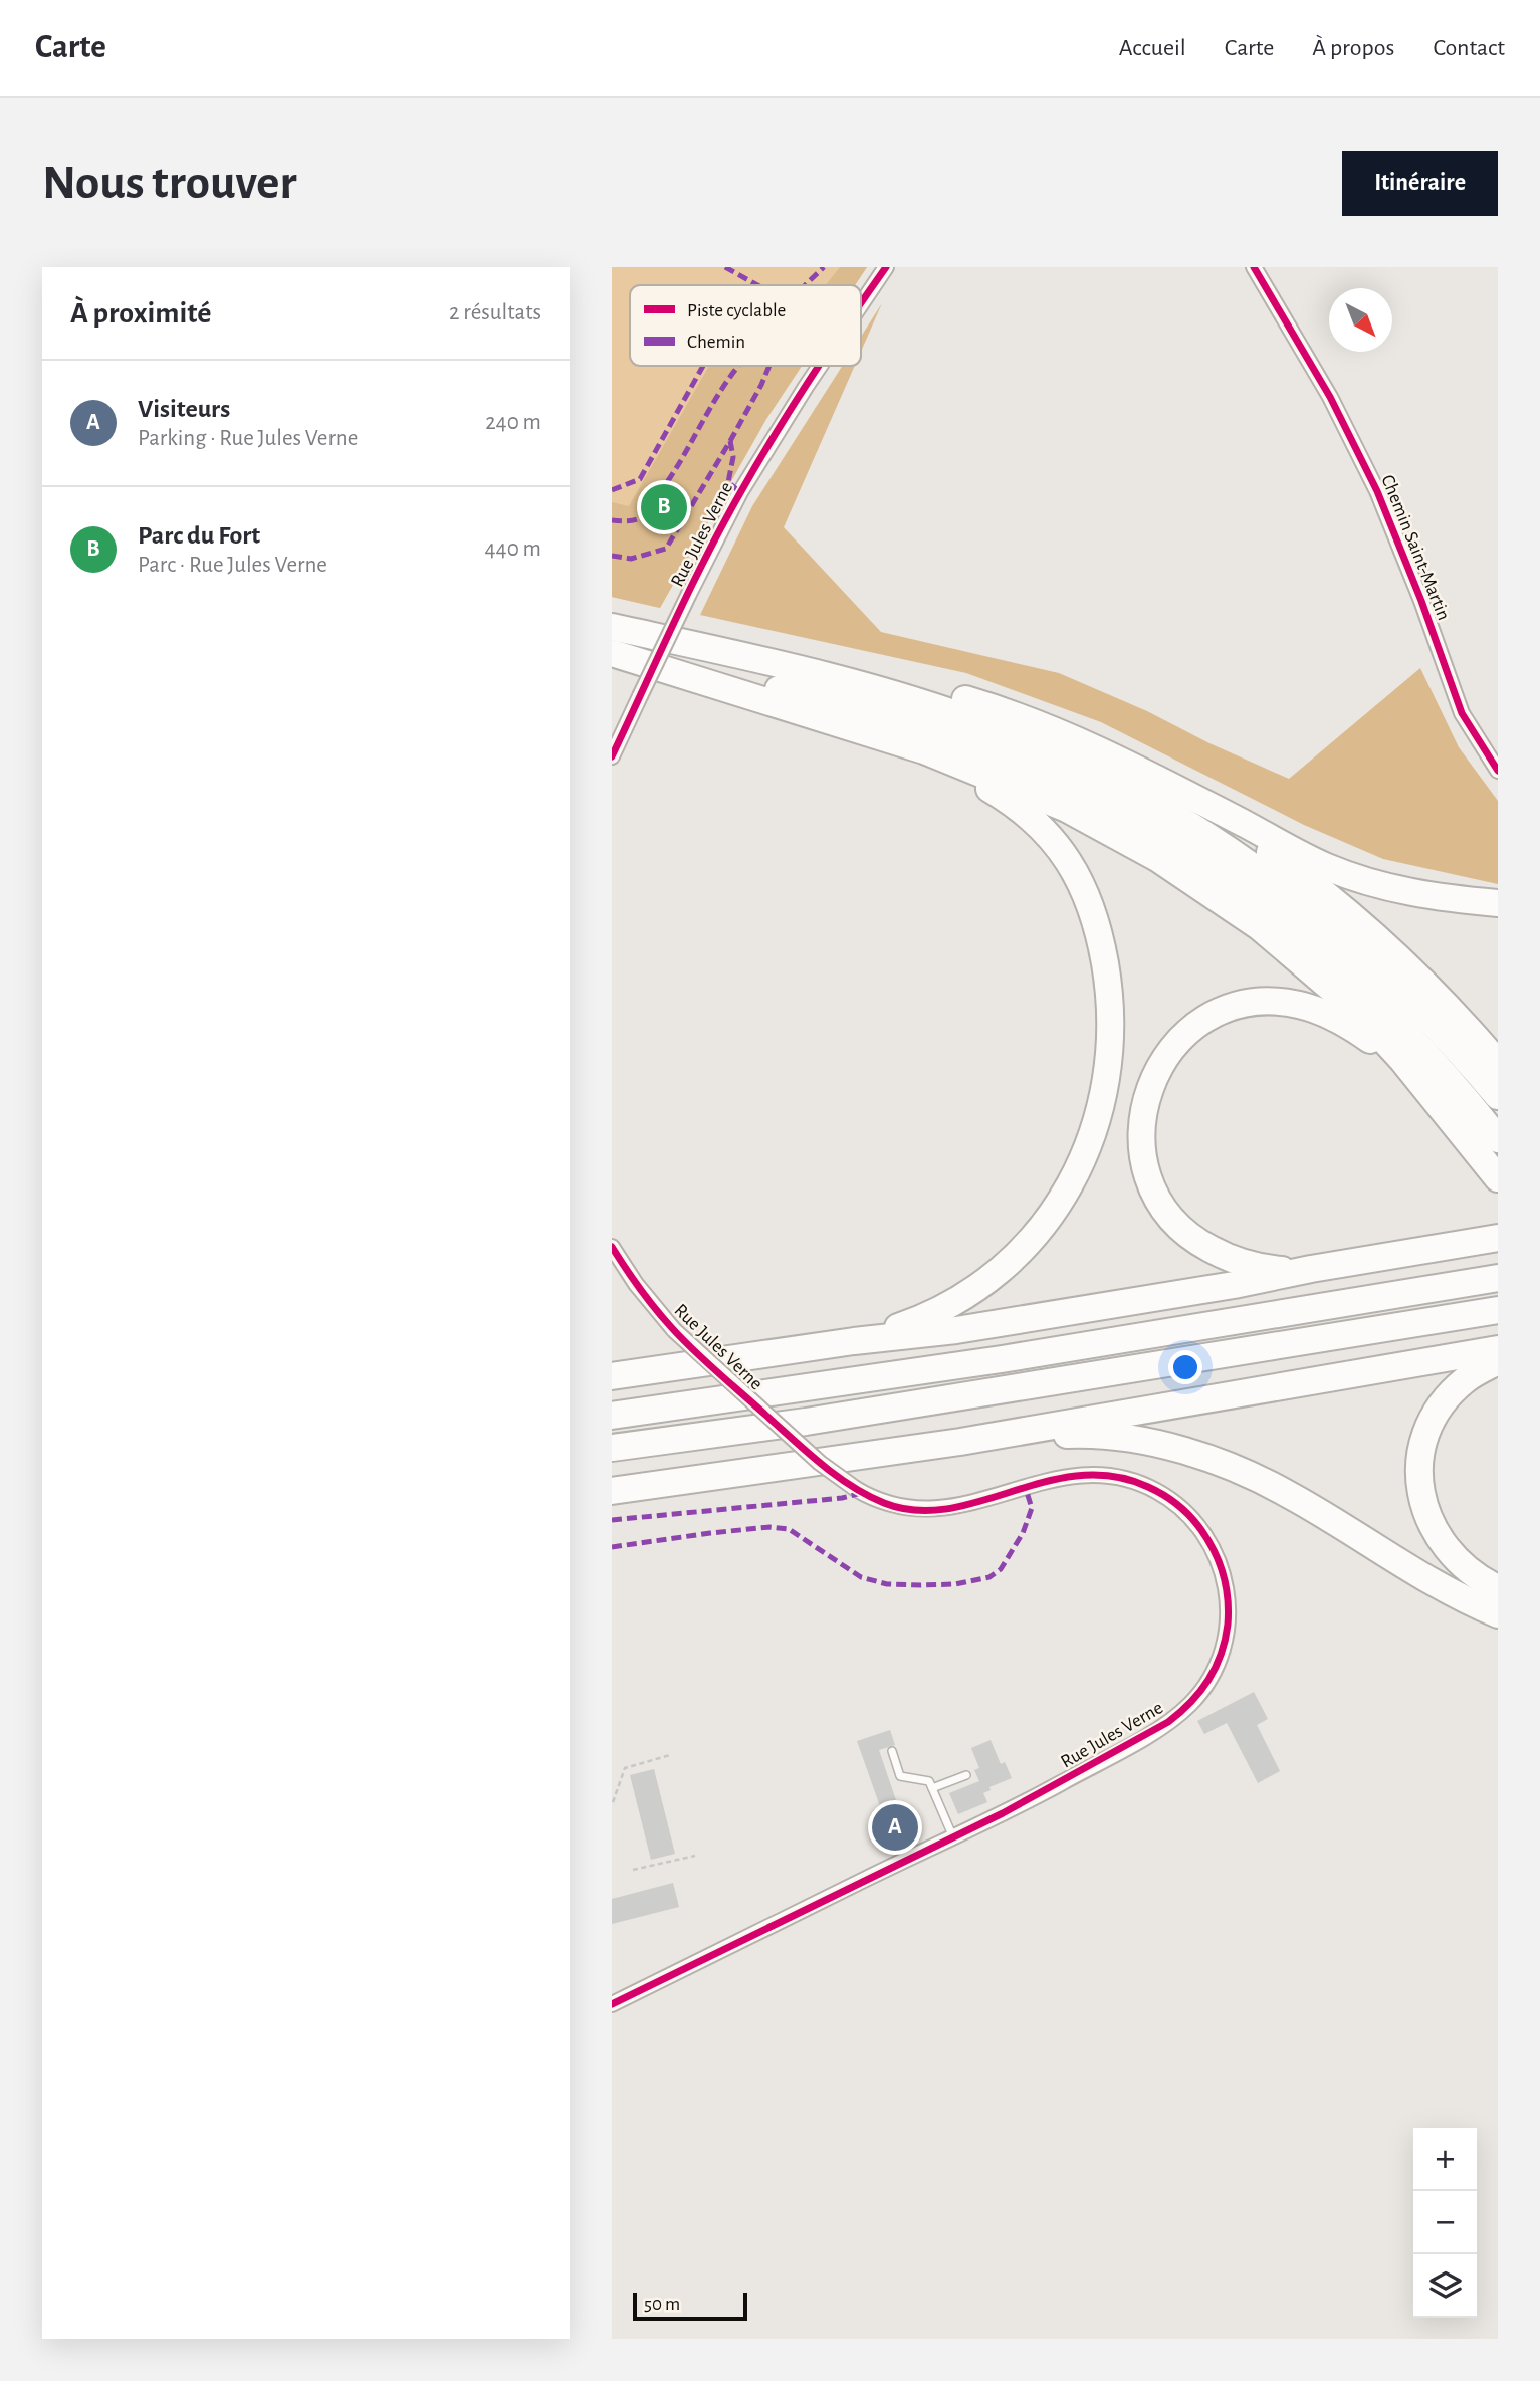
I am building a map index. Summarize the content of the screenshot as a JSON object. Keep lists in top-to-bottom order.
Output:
{
  "streets": {
    "street": ["Rue Jules Verne", "Chemin Saint-Martin"]
  },
  "legend": ["Piste cyclable", "Chemin"],
  "scale_bar": "50 m",
  "north": "bottom right",
  "page": {
    "header": "Carte",
    "nav": [
      "Accueil",
      "Carte",
      "À propos",
      "Contact"
    ],
    "buttons": "Itinéraire",
    "title": "Nous trouver",
    "heading": ["À proximité", "2 résultats"],
    "list": [
      {
        "mark": "A",
        "name": "Visiteurs",
        "note": "Parking · Rue Jules Verne",
        "value": "240 m"
      },
      {
        "mark": "B",
        "name": "Parc du Fort",
        "note": "Parc · Rue Jules Verne",
        "value": "440 m"
      }
    ],
    "pins": ["B", "A"],
    "map_buttons": ["+", "−"],
    "scale": "50 m"
  }
}
